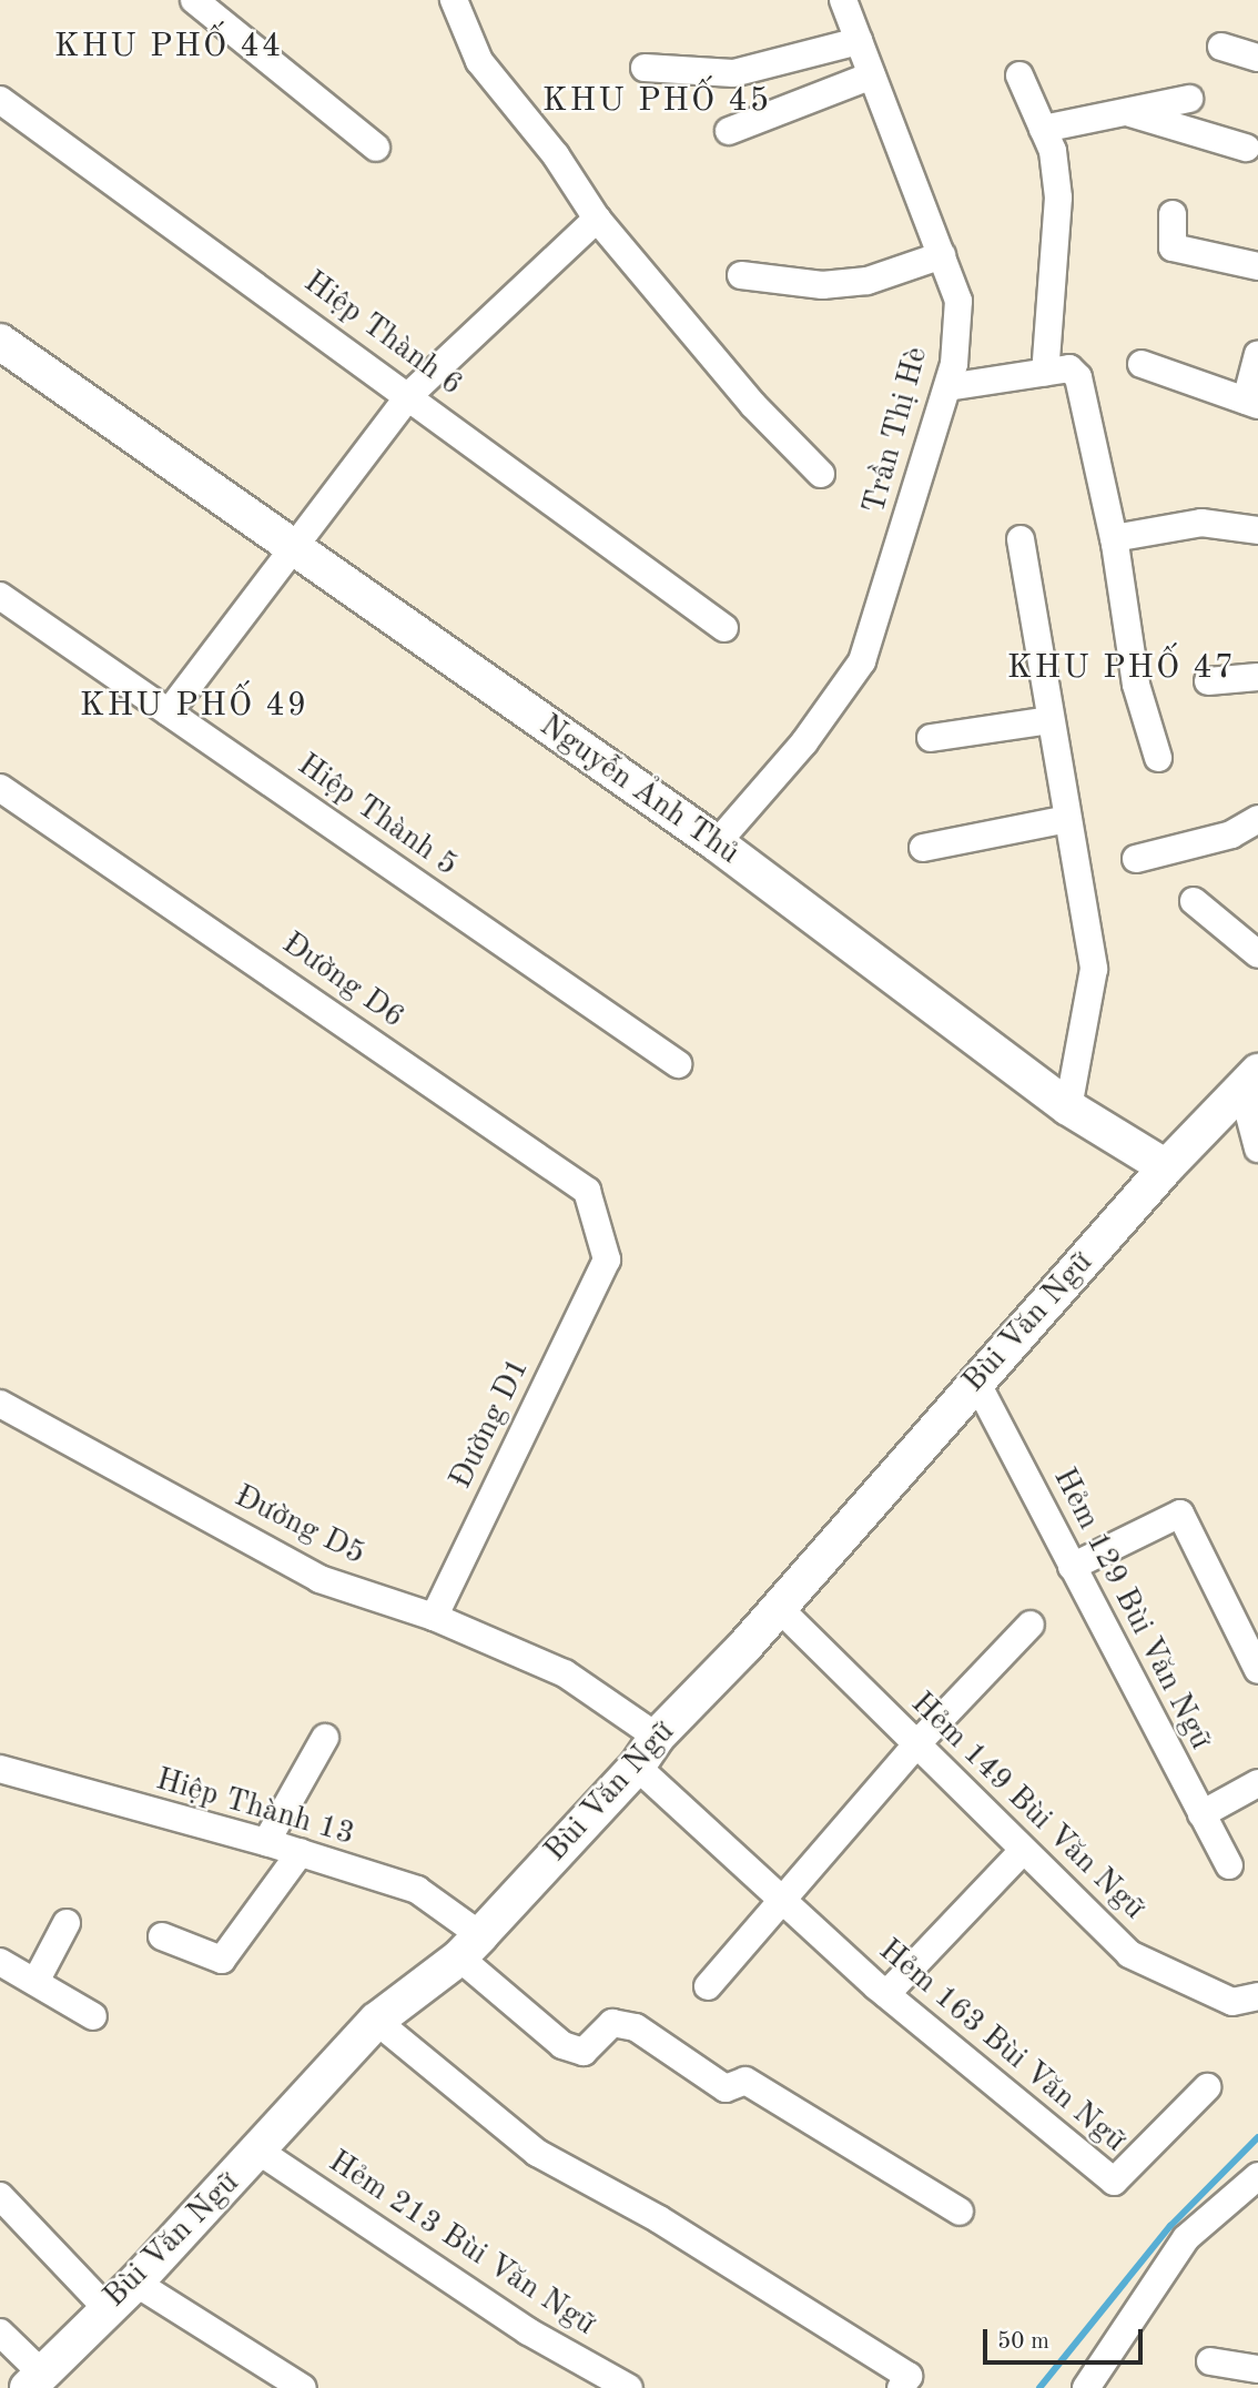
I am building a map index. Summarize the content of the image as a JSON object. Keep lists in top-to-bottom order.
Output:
{
  "streets": {
    "main road": ["Nguyễn Ảnh Thủ", "Bùi Văn Ngữ"],
    "street": [
      "Hiệp Thành 6",
      "Trần Thị Hè",
      "Hiệp Thành 5",
      "Đường D6",
      "Đường D1",
      "Đường D5",
      "Hẻm 129 Bùi Văn Ngữ",
      "Hẻm 149 Bùi Văn Ngữ",
      "Hiệp Thành 13",
      "Hẻm 163 Bùi Văn Ngữ",
      "Hẻm 213 Bùi Văn Ngữ"
    ]
  },
  "crossings": [
    ["Trần Thị Hè", "Nguyễn Ảnh Thủ"],
    ["Nguyễn Ảnh Thủ", "Bùi Văn Ngữ"],
    ["Đường D6", "Đường D1"],
    ["Bùi Văn Ngữ", "Đường D5"],
    ["Bùi Văn Ngữ", "Hẻm 129 Bùi Văn Ngữ"],
    ["Bùi Văn Ngữ", "Hẻm 149 Bùi Văn Ngữ"],
    ["Bùi Văn Ngữ", "Hiệp Thành 13"],
    ["Bùi Văn Ngữ", "Hẻm 163 Bùi Văn Ngữ"],
    ["Bùi Văn Ngữ", "Hẻm 213 Bùi Văn Ngữ"],
    ["Đường D1", "Đường D5"]
  ],
  "districts": [
    "KHU PHỐ 44",
    "KHU PHỐ 45",
    "KHU PHỐ 47",
    "KHU PHỐ 49"
  ],
  "scale_bar": "50 m"
}
